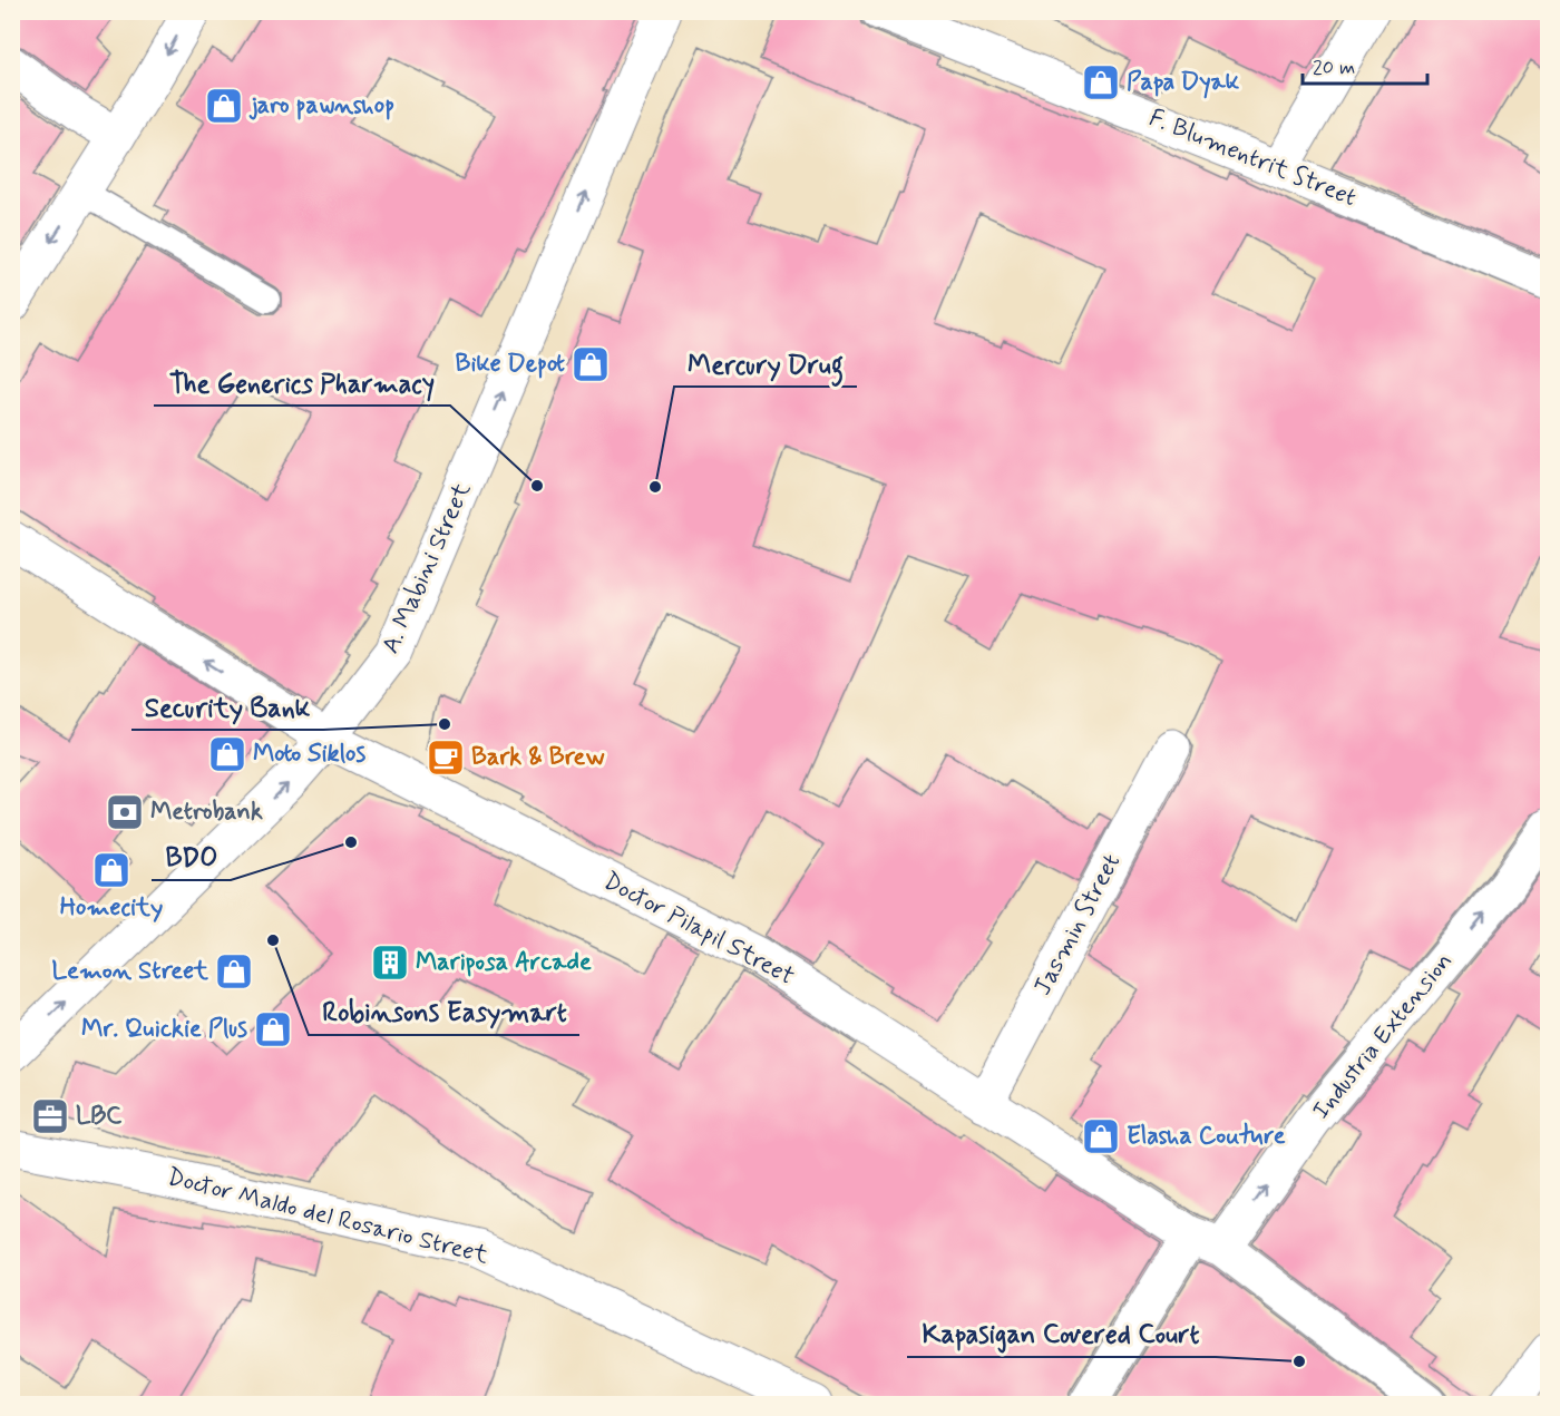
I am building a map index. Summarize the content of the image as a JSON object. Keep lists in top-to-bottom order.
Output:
{
  "streets": {
    "street": [
      "F. Blumentrit Street",
      "A. Mabini Street",
      "Jasmin Street",
      "Doctor Pilapil Street",
      "Industria Extension",
      "Doctor Maldo del Rosario Street"
    ]
  },
  "crossings": [
    ["A. Mabini Street", "Doctor Pilapil Street"],
    ["Jasmin Street", "Doctor Pilapil Street"],
    ["Doctor Pilapil Street", "Industria Extension"]
  ],
  "one_way": ["A. Mabini Street", "Industria Extension"],
  "places": {
    "shop": [
      "Papa Dyak",
      "jaro pawnshop",
      "Bike Depot",
      "Moto Siklos",
      "Homecity",
      "Lemon Street",
      "Mr. Quickie Plus",
      "Elasha Couture"
    ],
    "other": [
      "The Generics Pharmacy",
      "Mercury Drug",
      "Security Bank",
      "BDO",
      "Robinsons Easymart",
      "Kapasigan Covered Court"
    ],
    "cafe": ["Bark & Brew"],
    "bank": ["Metrobank"],
    "building": ["Mariposa Arcade"],
    "office": ["LBC"]
  },
  "scale_bar": "20 m"
}
